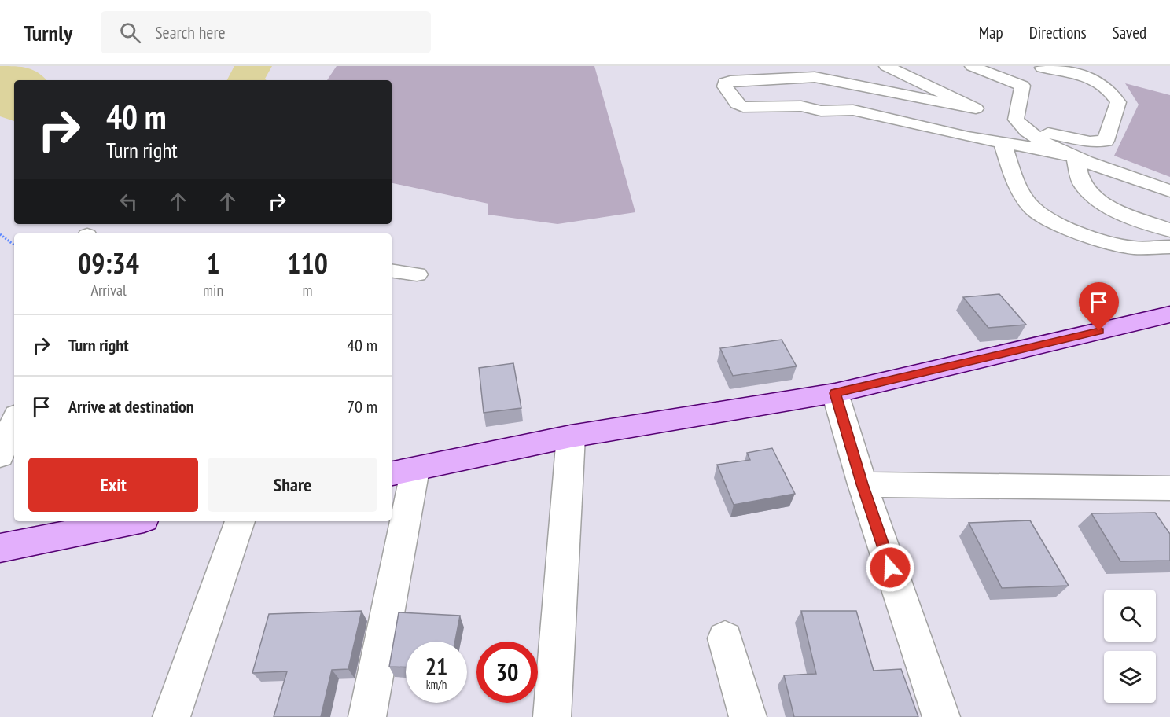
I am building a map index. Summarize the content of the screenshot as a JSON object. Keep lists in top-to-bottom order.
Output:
{
  "page": {
    "header": "Turnly",
    "search": "Search here",
    "nav": ["Map", "Directions", "Saved"],
    "turn": ["40 m", "Turn right"],
    "eta": [
      "09:34",
      "Arrival",
      "1",
      "min",
      "110",
      "m"
    ],
    "list": [
      {
        "name": "Turn right",
        "value": "40 m"
      },
      {
        "name": "Arrive at destination",
        "value": "70 m"
      }
    ],
    "buttons": ["Exit", "Share"],
    "speed": "21 km/h",
    "limit": "30"
  }
}
